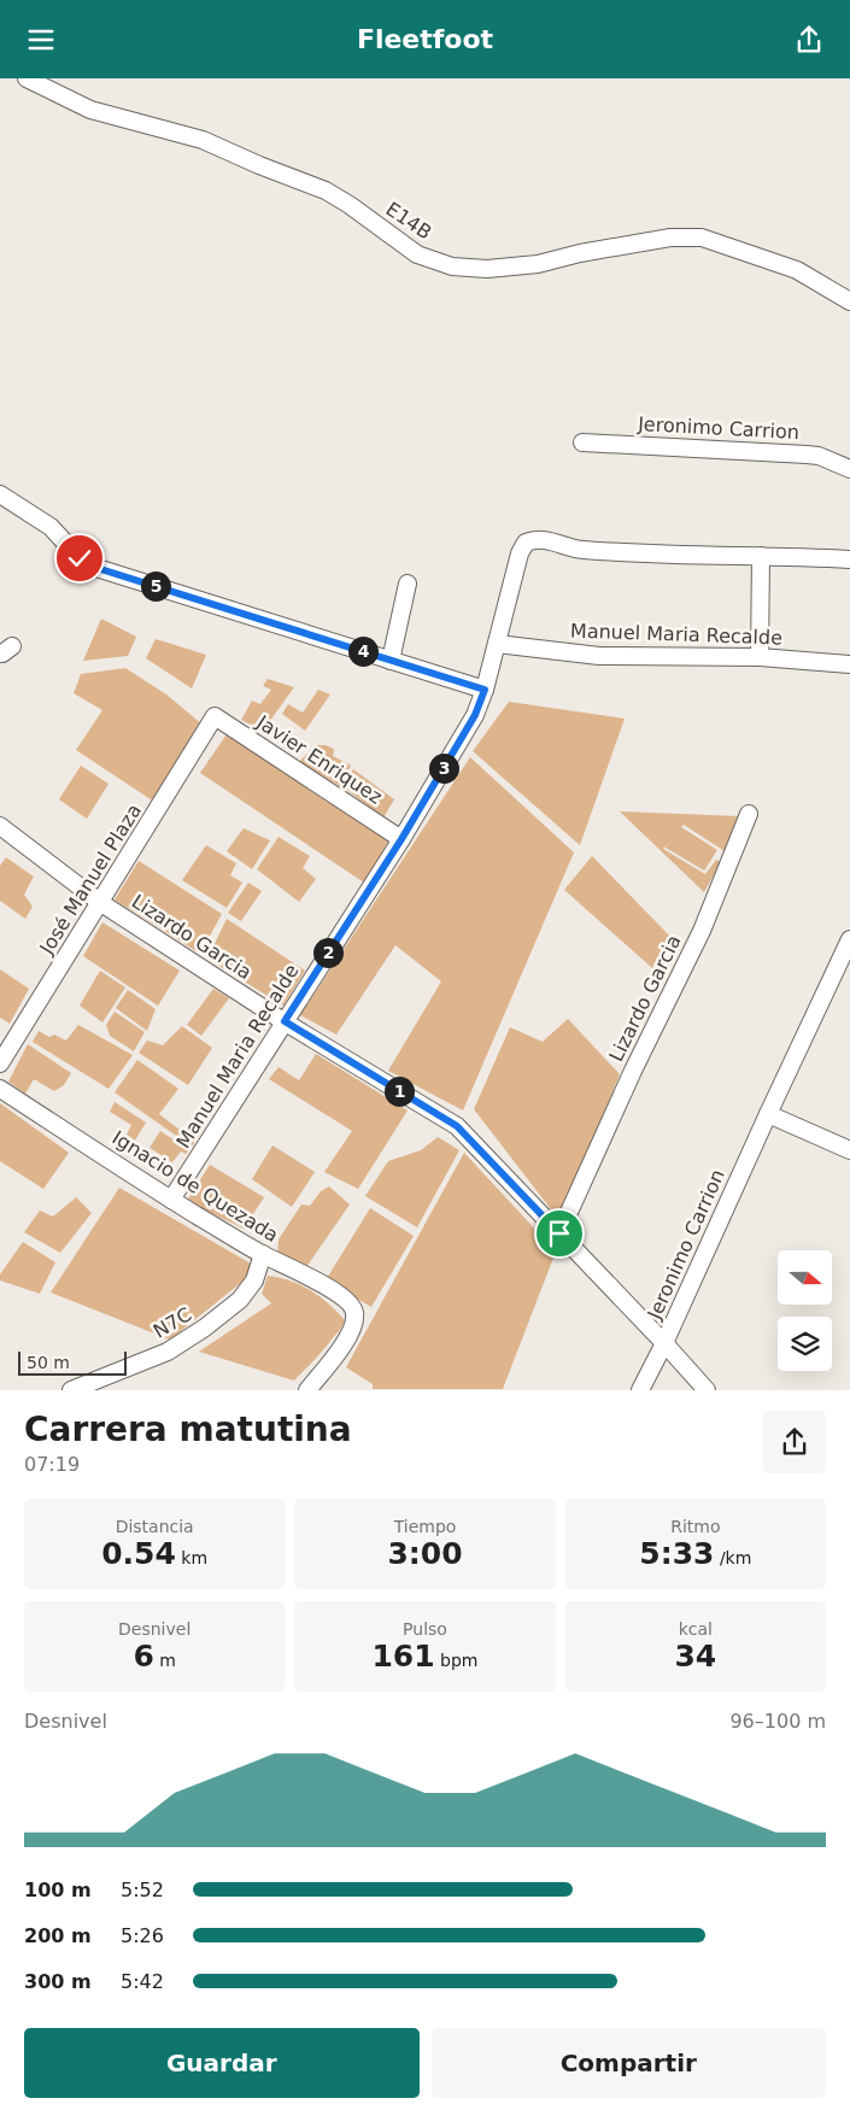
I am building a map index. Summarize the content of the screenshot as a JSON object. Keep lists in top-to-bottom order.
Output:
{
  "streets": {
    "street": [
      "E14B",
      "Jeronimo Carrion",
      "Manuel Maria Recalde",
      "Javier Enriquez",
      "José Manuel Plaza",
      "Lizardo Garcia",
      "Ignacio de Quezada",
      "N7C"
    ]
  },
  "crossings": [
    ["Jeronimo Carrion", "Lizardo Garcia"],
    ["Manuel Maria Recalde", "Javier Enriquez"],
    ["Manuel Maria Recalde", "Lizardo Garcia"],
    ["Manuel Maria Recalde", "Ignacio de Quezada"],
    ["Javier Enriquez", "José Manuel Plaza"],
    ["José Manuel Plaza", "Lizardo Garcia"],
    ["Ignacio de Quezada", "N7C"]
  ],
  "scale_bar": "50 m",
  "north": "right",
  "page": {
    "header": "Fleetfoot",
    "pins": [
      "5",
      "4",
      "3",
      "2",
      "1"
    ],
    "scale": "50 m",
    "heading": ["Carrera matutina", "07:19"],
    "stats": [
      ["Distancia", "0.54 km"],
      ["Tiempo", "3:00"],
      ["Ritmo", "5:33 /km"],
      ["Desnivel", "6 m"],
      ["Pulso", "161 bpm"],
      ["kcal", "34"]
    ],
    "chart": ["Desnivel", "96–100 m"],
    "list": [
      {
        "name": "100 m",
        "note": "5:52"
      },
      {
        "name": "200 m",
        "note": "5:26"
      },
      {
        "name": "300 m",
        "note": "5:42"
      }
    ],
    "buttons": ["Guardar", "Compartir"]
  }
}
